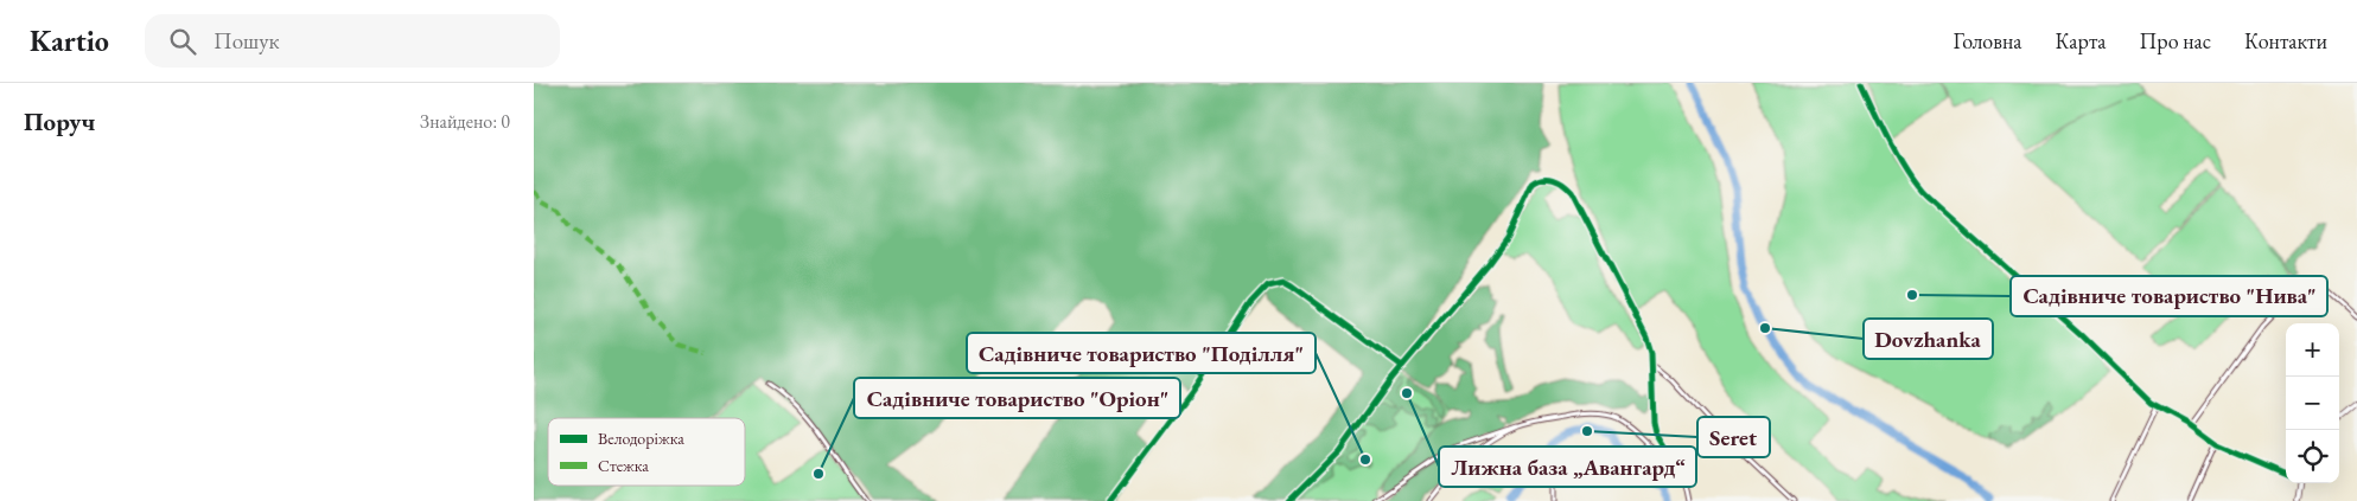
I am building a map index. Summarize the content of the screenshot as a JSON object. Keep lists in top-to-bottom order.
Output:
{
  "places": [
    "Садівниче товариство \"Нива\"",
    "Dovzhanka",
    "Лижна база „Авангард“",
    "Seret",
    "Садівниче товариство \"Поділля\"",
    "Садівниче товариство \"Оріон\""
  ],
  "legend": ["Велодоріжка", "Стежка"],
  "page": {
    "header": "Kartio",
    "search": "Пошук",
    "nav": [
      "Головна",
      "Карта",
      "Про нас",
      "Контакти"
    ],
    "heading": ["Поруч", "Знайдено: 0"],
    "map_buttons": ["+", "−"]
  }
}
